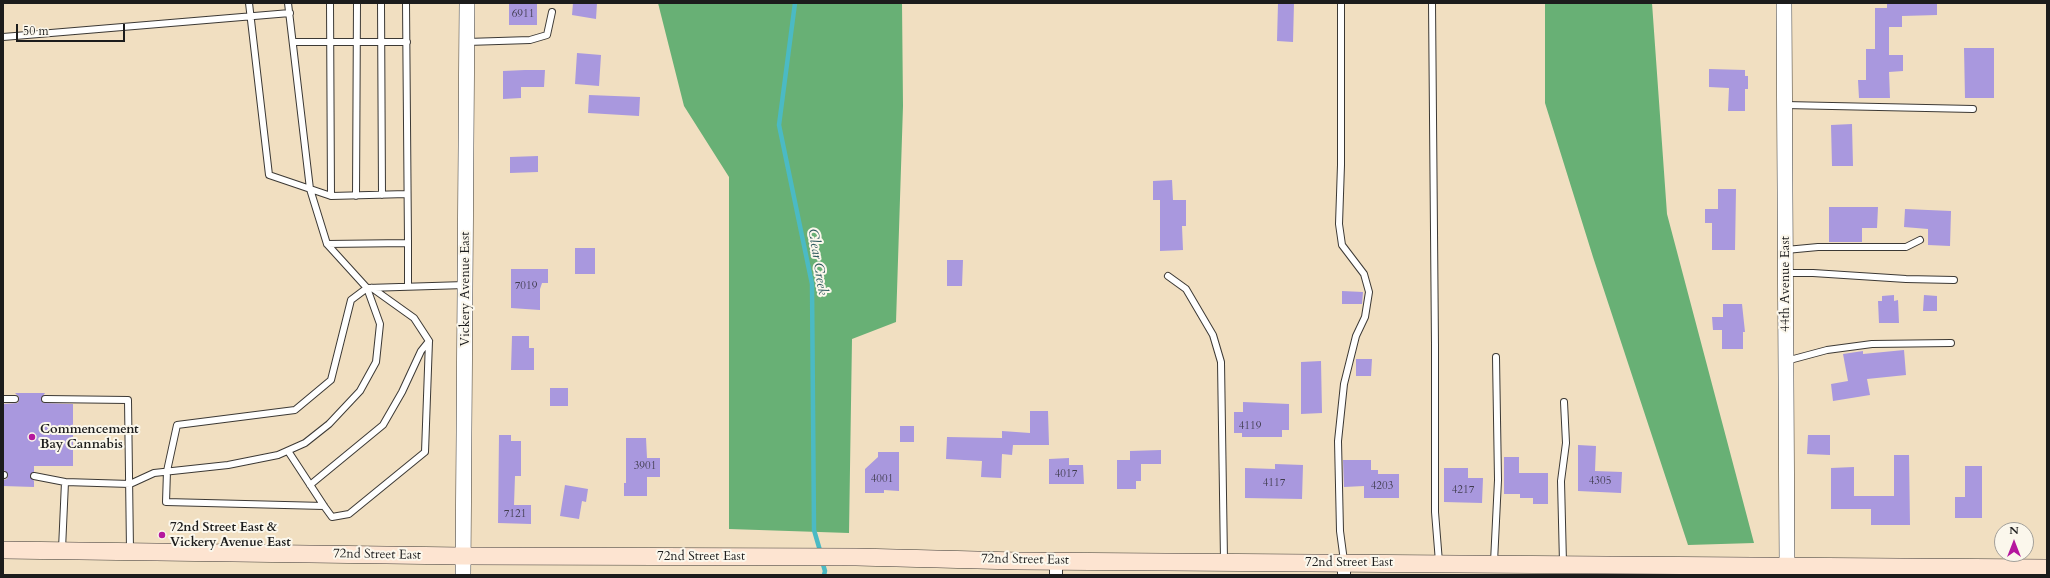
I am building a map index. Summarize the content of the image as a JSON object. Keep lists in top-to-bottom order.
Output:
{
  "streets": {
    "main road": ["72nd Street East"],
    "street": ["44th Avenue East", "Vickery Avenue East"]
  },
  "crossings": [
    ["44th Avenue East", "72nd Street East"],
    ["Vickery Avenue East", "72nd Street East"]
  ],
  "water": ["Clear Creek"],
  "places": ["Commencement Bay Cannabis", "72nd Street East & Vickery Avenue East"],
  "house_numbers": [
    "6911",
    "7019",
    "4119",
    "3901",
    "4017",
    "4001",
    "4305",
    "4117",
    "4203",
    "4217",
    "7121"
  ],
  "scale_bar": "50 m",
  "north": "top"
}
